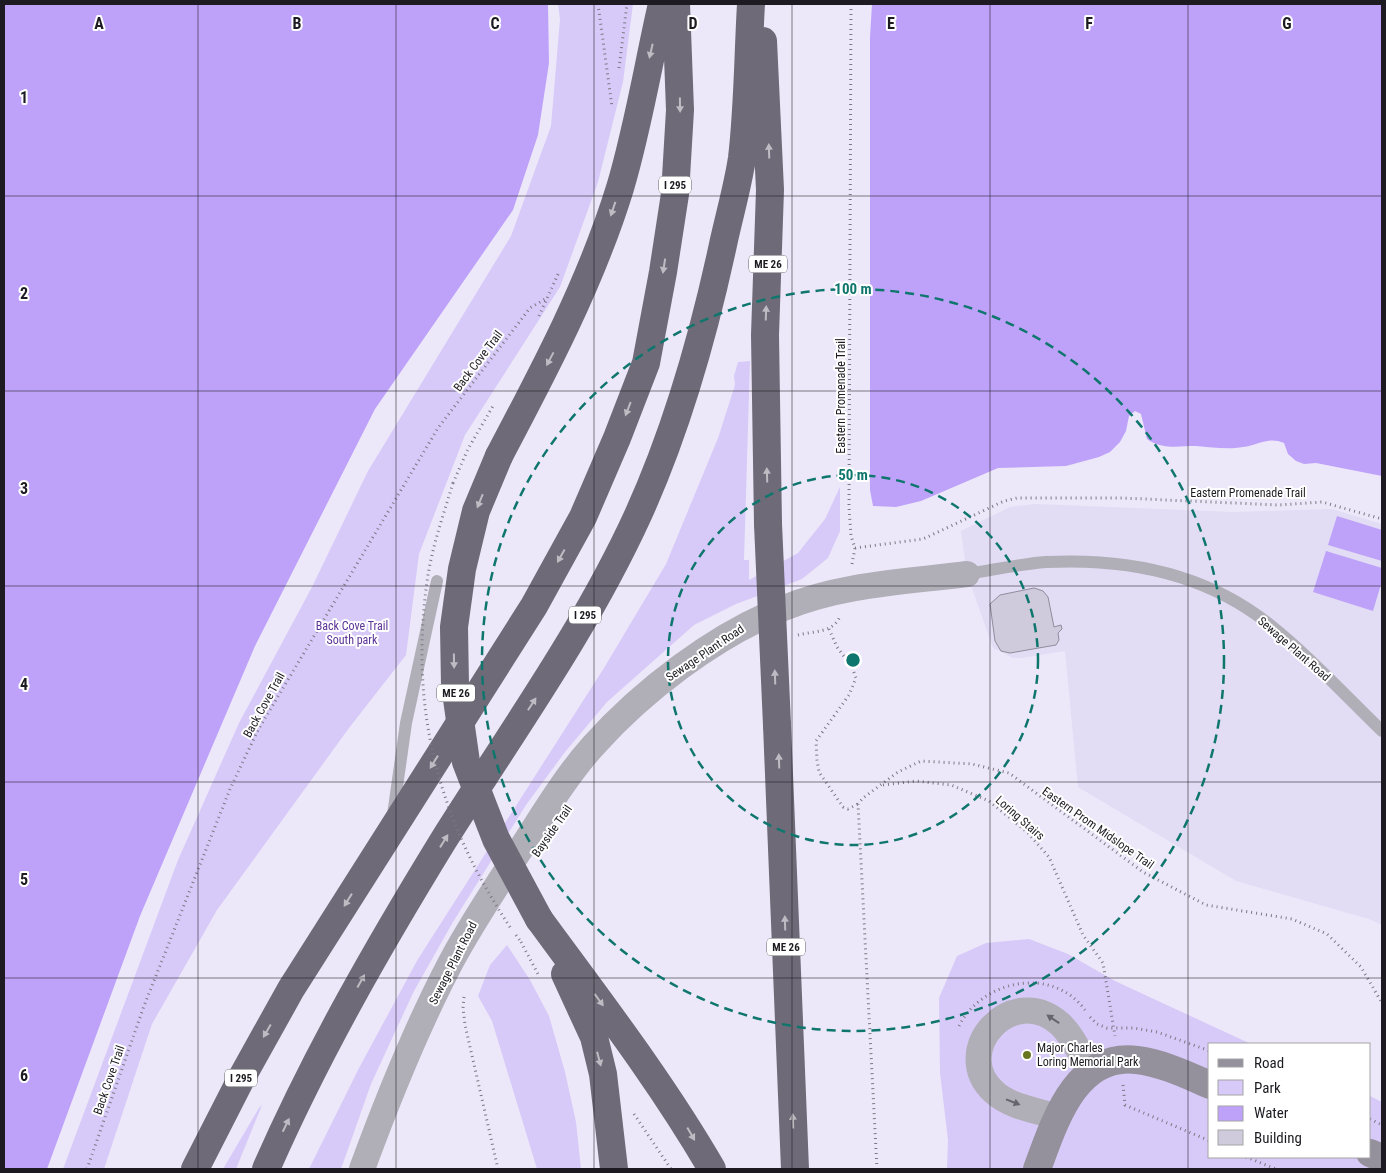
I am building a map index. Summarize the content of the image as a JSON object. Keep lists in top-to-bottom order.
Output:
{
  "streets": {
    "highway": ["I 295", "ME 26"],
    "street": ["Sewage Plant Road"],
    "path": [
      "Back Cove Trail",
      "Eastern Promenade Trail",
      "Loring Stairs",
      "Eastern Prom Midslope Trail"
    ]
  },
  "crossings": [
    ["Loring Stairs", "Eastern Prom Midslope Trail"]
  ],
  "parks": ["Back Cove Trail South park"],
  "places": ["Major Charles Loring Memorial Park"],
  "legend": [
    "Road",
    "Park",
    "Water",
    "Building"
  ],
  "grid": {
    "columns": [
      "A",
      "B",
      "C",
      "D",
      "E",
      "F",
      "G"
    ],
    "rows": [
      "1",
      "2",
      "3",
      "4",
      "5",
      "6"
    ]
  },
  "rings": ["100 m", "50 m"]
}
